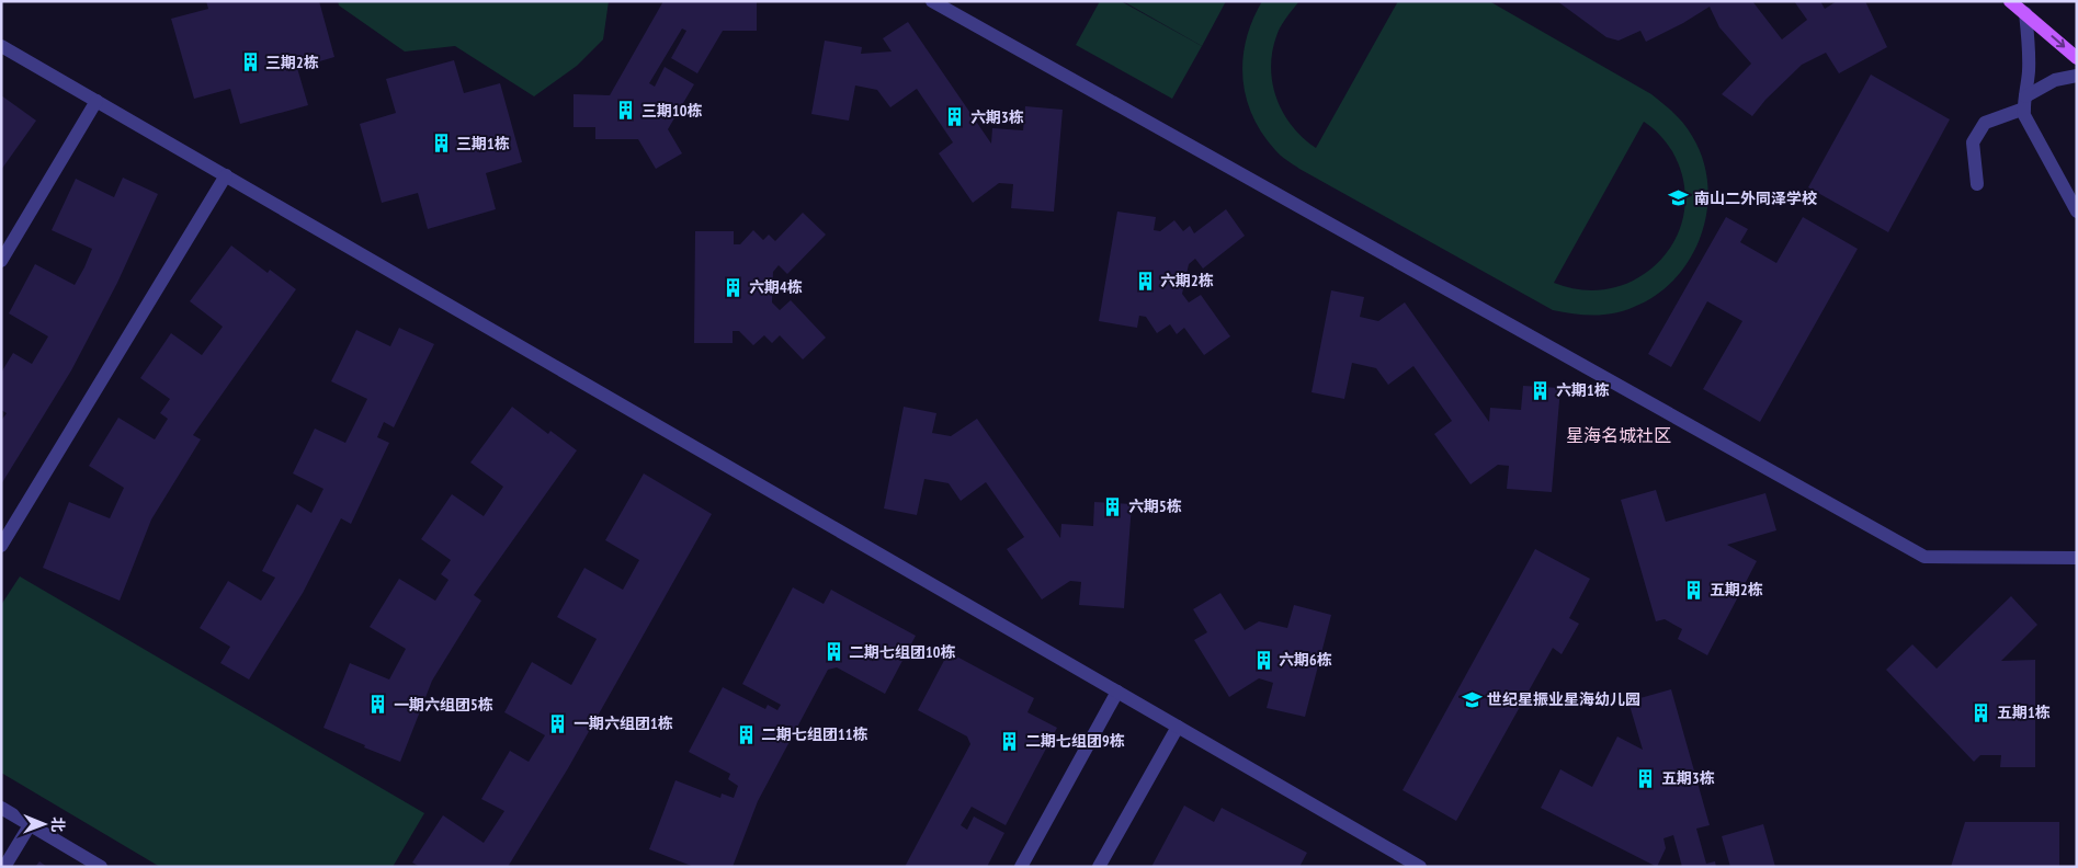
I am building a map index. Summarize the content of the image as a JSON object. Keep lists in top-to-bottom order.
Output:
{
  "districts": ["星海名城社区"],
  "places": {
    "building": [
      "三期2栋",
      "三期10栋",
      "六期3栋",
      "三期1栋",
      "六期2栋",
      "六期4栋",
      "六期1栋",
      "六期5栋",
      "五期2栋",
      "二期七组团10栋",
      "六期6栋",
      "一期六组团5栋",
      "五期1栋",
      "一期六组团1栋",
      "二期七组团11栋",
      "二期七组团9栋",
      "五期3栋"
    ],
    "school or university": ["南山二外同泽学校", "世纪星振业星海幼儿园"]
  },
  "north": "right"
}
